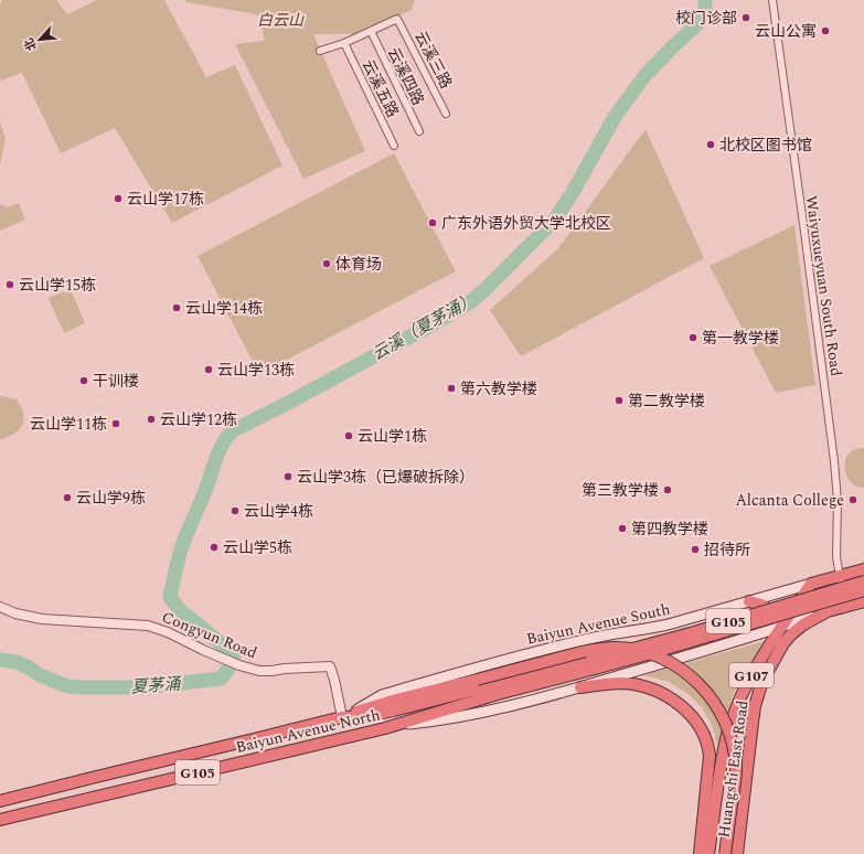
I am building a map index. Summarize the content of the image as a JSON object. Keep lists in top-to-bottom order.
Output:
{
  "streets": {
    "highway": [
      "G105",
      "Baiyun Avenue South",
      "G107",
      "Baiyun Avenue North",
      "Huangshi East Road"
    ],
    "street": [
      "云溪三路",
      "云溪四路",
      "云溪五路",
      "Waiyuxueyuan South Road",
      "Congyun Road"
    ]
  },
  "crossings": [
    ["云溪三路", "云溪四路"],
    ["Waiyuxueyuan South Road", "Baiyun Avenue South"],
    ["Waiyuxueyuan South Road", "G107"],
    ["G105", "Baiyun Avenue South"],
    ["G105", "Baiyun Avenue North"],
    ["Baiyun Avenue South", "Congyun Road"],
    ["Baiyun Avenue South", "Baiyun Avenue North"],
    ["Baiyun Avenue South", "Huangshi East Road"],
    ["Congyun Road", "Baiyun Avenue North"],
    ["G107", "Huangshi East Road"]
  ],
  "water": ["云溪（夏茅涌）", "夏茅涌"],
  "parks": ["白云山"],
  "places": [
    "校门诊部",
    "云山公寓",
    "北校区图书馆",
    "云山学17栋",
    "广东外语外贸大学北校区",
    "体育场",
    "云山学15栋",
    "云山学14栋",
    "第一教学楼",
    "云山学13栋",
    "干训楼",
    "第六教学楼",
    "第二教学楼",
    "云山学12栋",
    "云山学11栋",
    "云山学1栋",
    "云山学3栋（已爆破拆除）",
    "第三教学楼",
    "云山学9栋",
    "Alcanta College",
    "云山学4栋",
    "第四教学楼",
    "云山学5栋",
    "招待所"
  ],
  "north": "bottom left"
}
